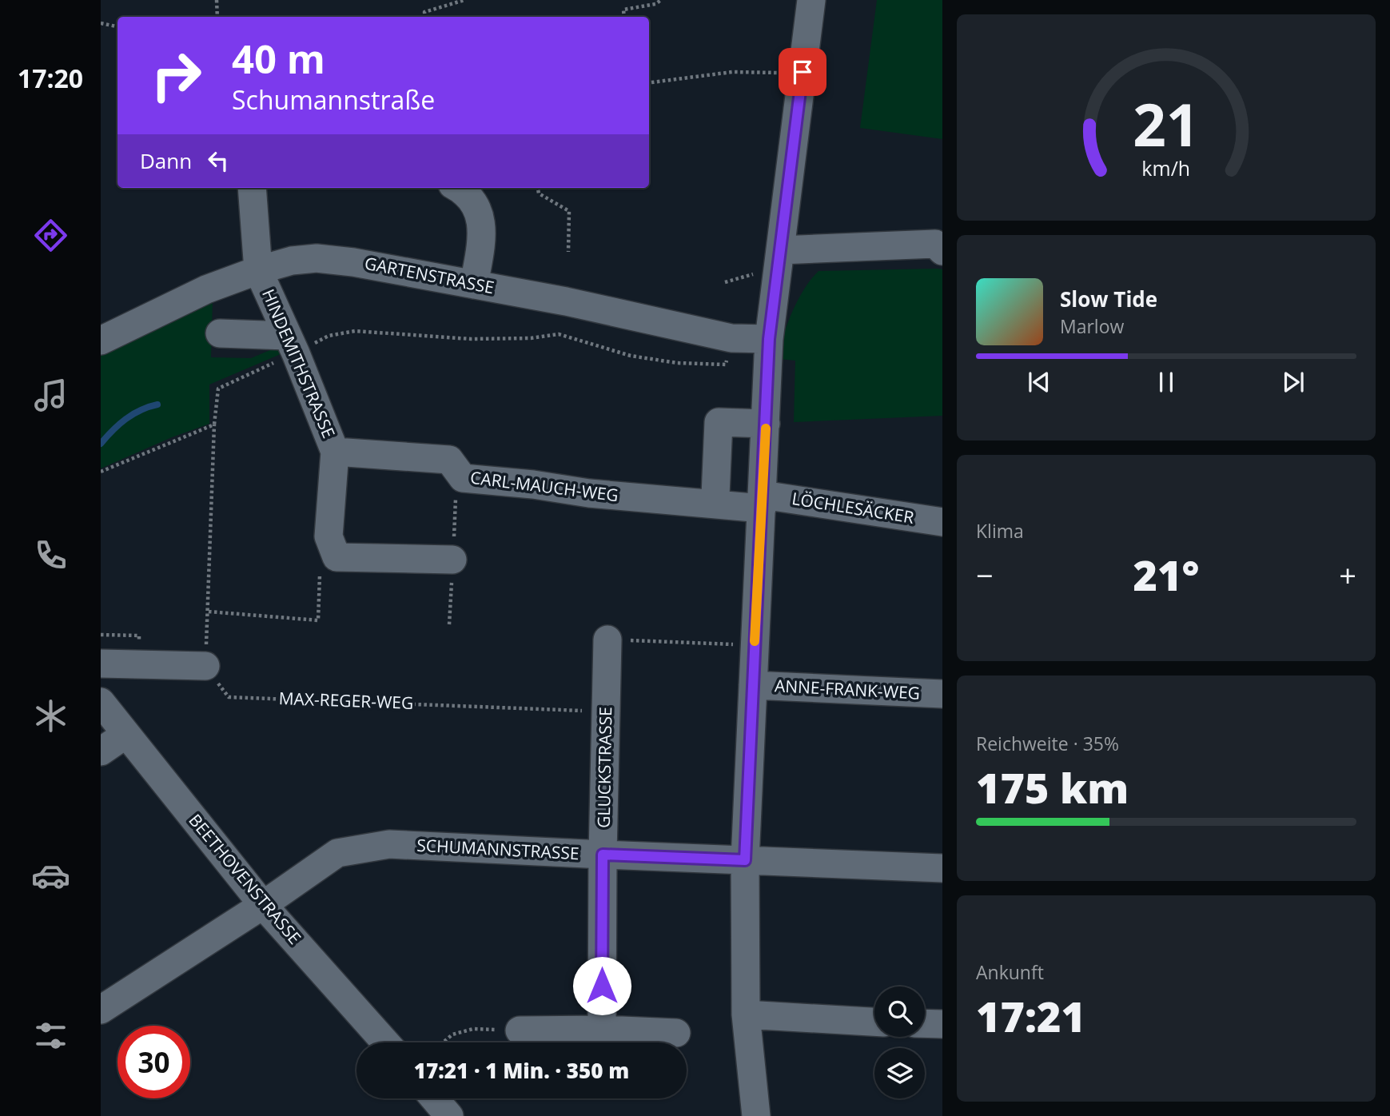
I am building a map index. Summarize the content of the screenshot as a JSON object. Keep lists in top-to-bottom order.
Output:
{
  "streets": {
    "street": [
      "GARTENSTRASSE",
      "HINDEMITHSTRASSE",
      "CARL-MAUCH-WEG",
      "LÖCHLESÄCKER",
      "ANNE-FRANK-WEG",
      "GLUCKSTRASSE",
      "SCHUMANNSTRASSE",
      "BEETHOVENSTRASSE"
    ],
    "path": ["MAX-REGER-WEG"]
  },
  "crossings": [
    ["GARTENSTRASSE", "HINDEMITHSTRASSE"],
    ["HINDEMITHSTRASSE", "CARL-MAUCH-WEG"],
    ["CARL-MAUCH-WEG", "LÖCHLESÄCKER"],
    ["MAX-REGER-WEG", "GLUCKSTRASSE"],
    ["GLUCKSTRASSE", "SCHUMANNSTRASSE"],
    ["SCHUMANNSTRASSE", "BEETHOVENSTRASSE"]
  ],
  "page": {
    "tabs": "17:20",
    "turn": ["40 m", "Schumannstraße"],
    "then": "Dann",
    "song": ["Slow Tide", "Marlow"],
    "tile": [
      "Klima",
      ["Reichweite · 35%", "175 km"],
      ["Ankunft", "17:21"]
    ],
    "heat": ["−", "21°", "+"],
    "limit": "30",
    "trip": "17:21 · 1 Min. · 350 m",
    "gauge": ["21", "km/h"]
  }
}
